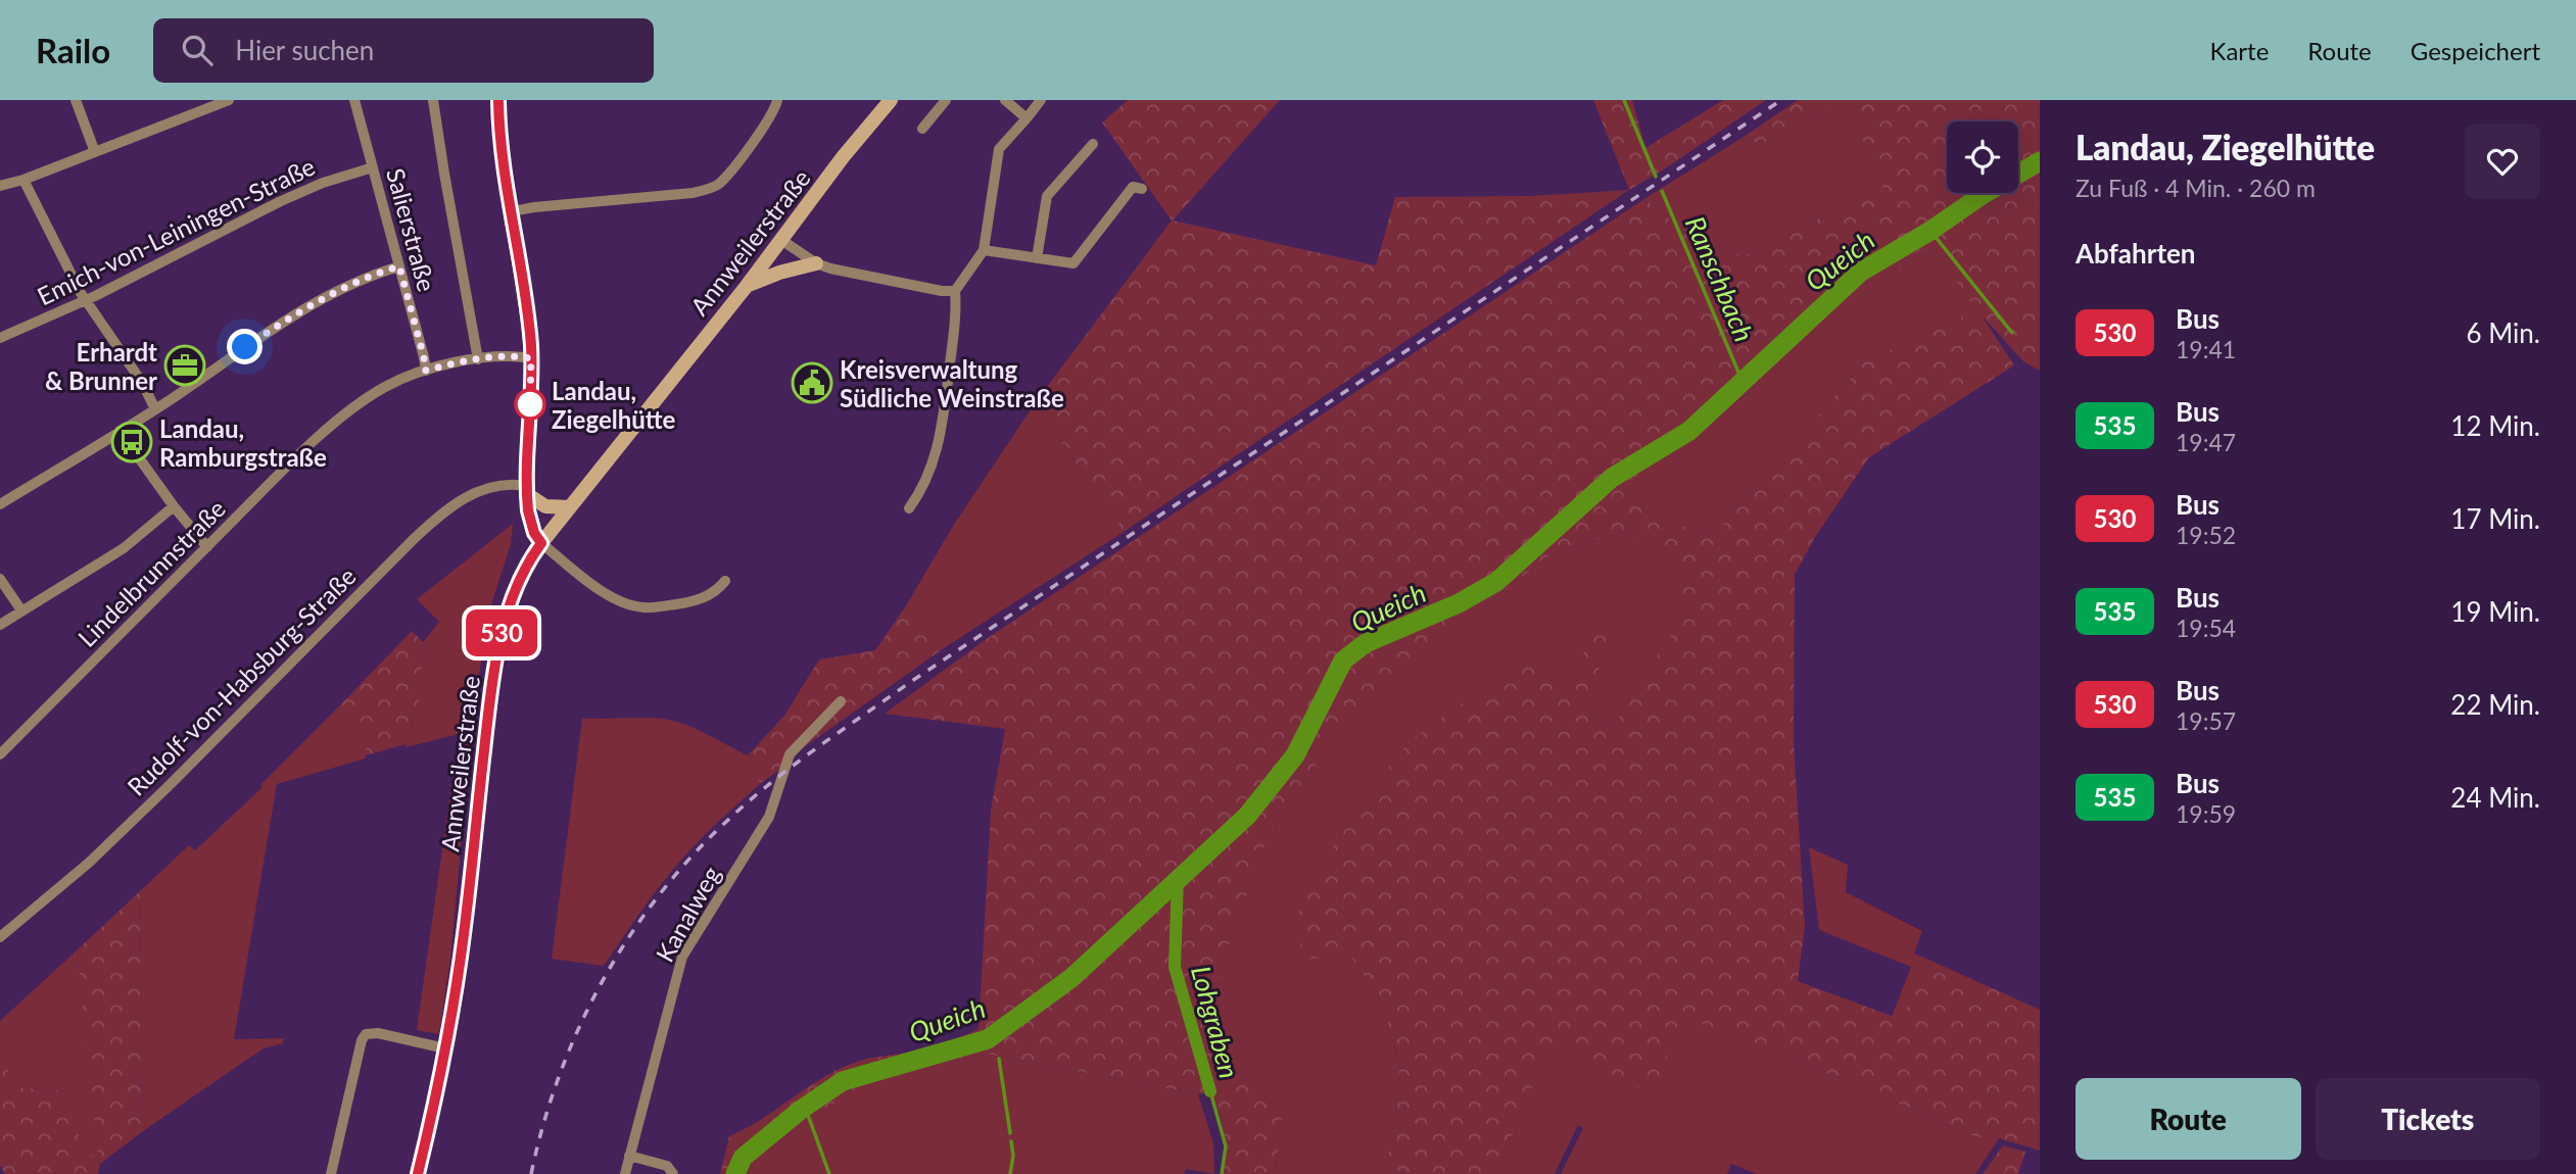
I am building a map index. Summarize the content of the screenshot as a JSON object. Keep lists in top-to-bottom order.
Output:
{
  "streets": {
    "street": [
      "Salierstraße",
      "Emich-von-Leiningen-Straße",
      "Annweilerstraße",
      "Lindelbrunnstraße",
      "Rudolf-von-Habsburg-Straße",
      "Kanalweg"
    ]
  },
  "crossings": [
    ["Salierstraße", "Emich-von-Leiningen-Straße"],
    ["Salierstraße", "Lindelbrunnstraße"]
  ],
  "water": ["Queich", "Ranschbach", "Lohgraben"],
  "places": {
    "office": ["Erhardt & Brunner"],
    "public building": ["Kreisverwaltung Südliche Weinstraße"],
    "other": ["Landau, Ziegelhütte"],
    "bus stop": ["Landau, Ramburgstraße"]
  },
  "lines": ["bus line 530"],
  "page": {
    "header": "Railo",
    "search": "Hier suchen",
    "nav": ["Karte", "Route", "Gespeichert"],
    "on_map": "530",
    "heading": [
      ["Landau, Ziegelhütte", "Zu Fuß · 4 Min. · 260 m"],
      "Abfahrten"
    ],
    "list": [
      {
        "mark": "530",
        "name": "Bus",
        "note": "19:41",
        "value": "6 Min."
      },
      {
        "mark": "535",
        "name": "Bus",
        "note": "19:47",
        "value": "12 Min."
      },
      {
        "mark": "530",
        "name": "Bus",
        "note": "19:52",
        "value": "17 Min."
      },
      {
        "mark": "535",
        "name": "Bus",
        "note": "19:54",
        "value": "19 Min."
      },
      {
        "mark": "530",
        "name": "Bus",
        "note": "19:57",
        "value": "22 Min."
      },
      {
        "mark": "535",
        "name": "Bus",
        "note": "19:59",
        "value": "24 Min."
      }
    ],
    "buttons": ["Route", "Tickets"]
  }
}
